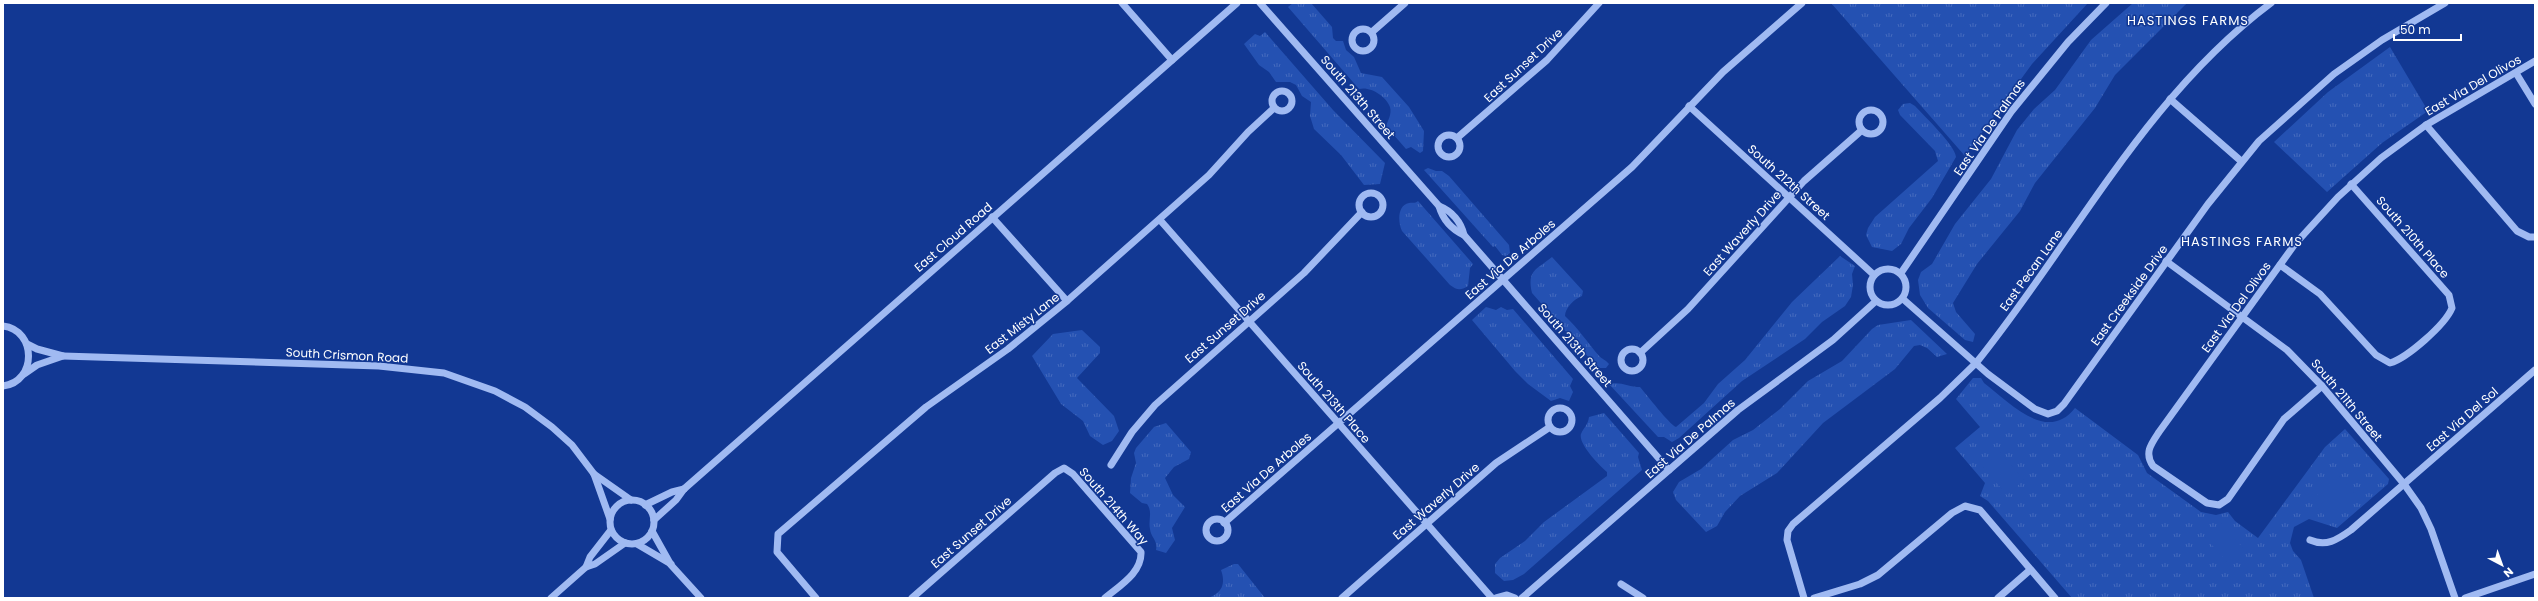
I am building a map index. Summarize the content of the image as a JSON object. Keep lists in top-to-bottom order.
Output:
{
  "streets": {
    "street": [
      "East Sunset Drive",
      "East Via Del Olivos",
      "South 213th Street",
      "East Via De Palmas",
      "South 212th Street",
      "East Waverly Drive",
      "East Cloud Road",
      "South 210th Place",
      "East Via De Arboles",
      "East Pecan Lane",
      "East Creekside Drive",
      "East Misty Lane",
      "South Crismon Road",
      "South 211th Street",
      "South 213th Place",
      "East Via Del Sol",
      "South 214th Way"
    ]
  },
  "crossings": [
    ["East Sunset Drive", "South 213th Place"],
    ["East Sunset Drive", "South 214th Way"],
    ["East Via Del Olivos", "South 210th Place"],
    ["East Via Del Olivos", "South 211th Street"],
    ["South 213th Street", "East Via De Palmas"],
    ["South 213th Street", "East Via De Arboles"],
    ["East Via De Palmas", "South 212th Street"],
    ["South 212th Street", "East Waverly Drive"],
    ["South 212th Street", "East Via De Arboles"],
    ["East Waverly Drive", "South 213th Place"],
    ["East Cloud Road", "South Crismon Road"],
    ["East Via De Arboles", "South 213th Place"],
    ["East Pecan Lane", "East Creekside Drive"],
    ["East Creekside Drive", "South 211th Street"],
    ["East Misty Lane", "South 213th Place"],
    ["South 211th Street", "East Via Del Sol"]
  ],
  "districts": ["HASTINGS FARMS", "HASTINGS FARMS"],
  "scale_bar": "50 m",
  "north": "bottom right"
}
